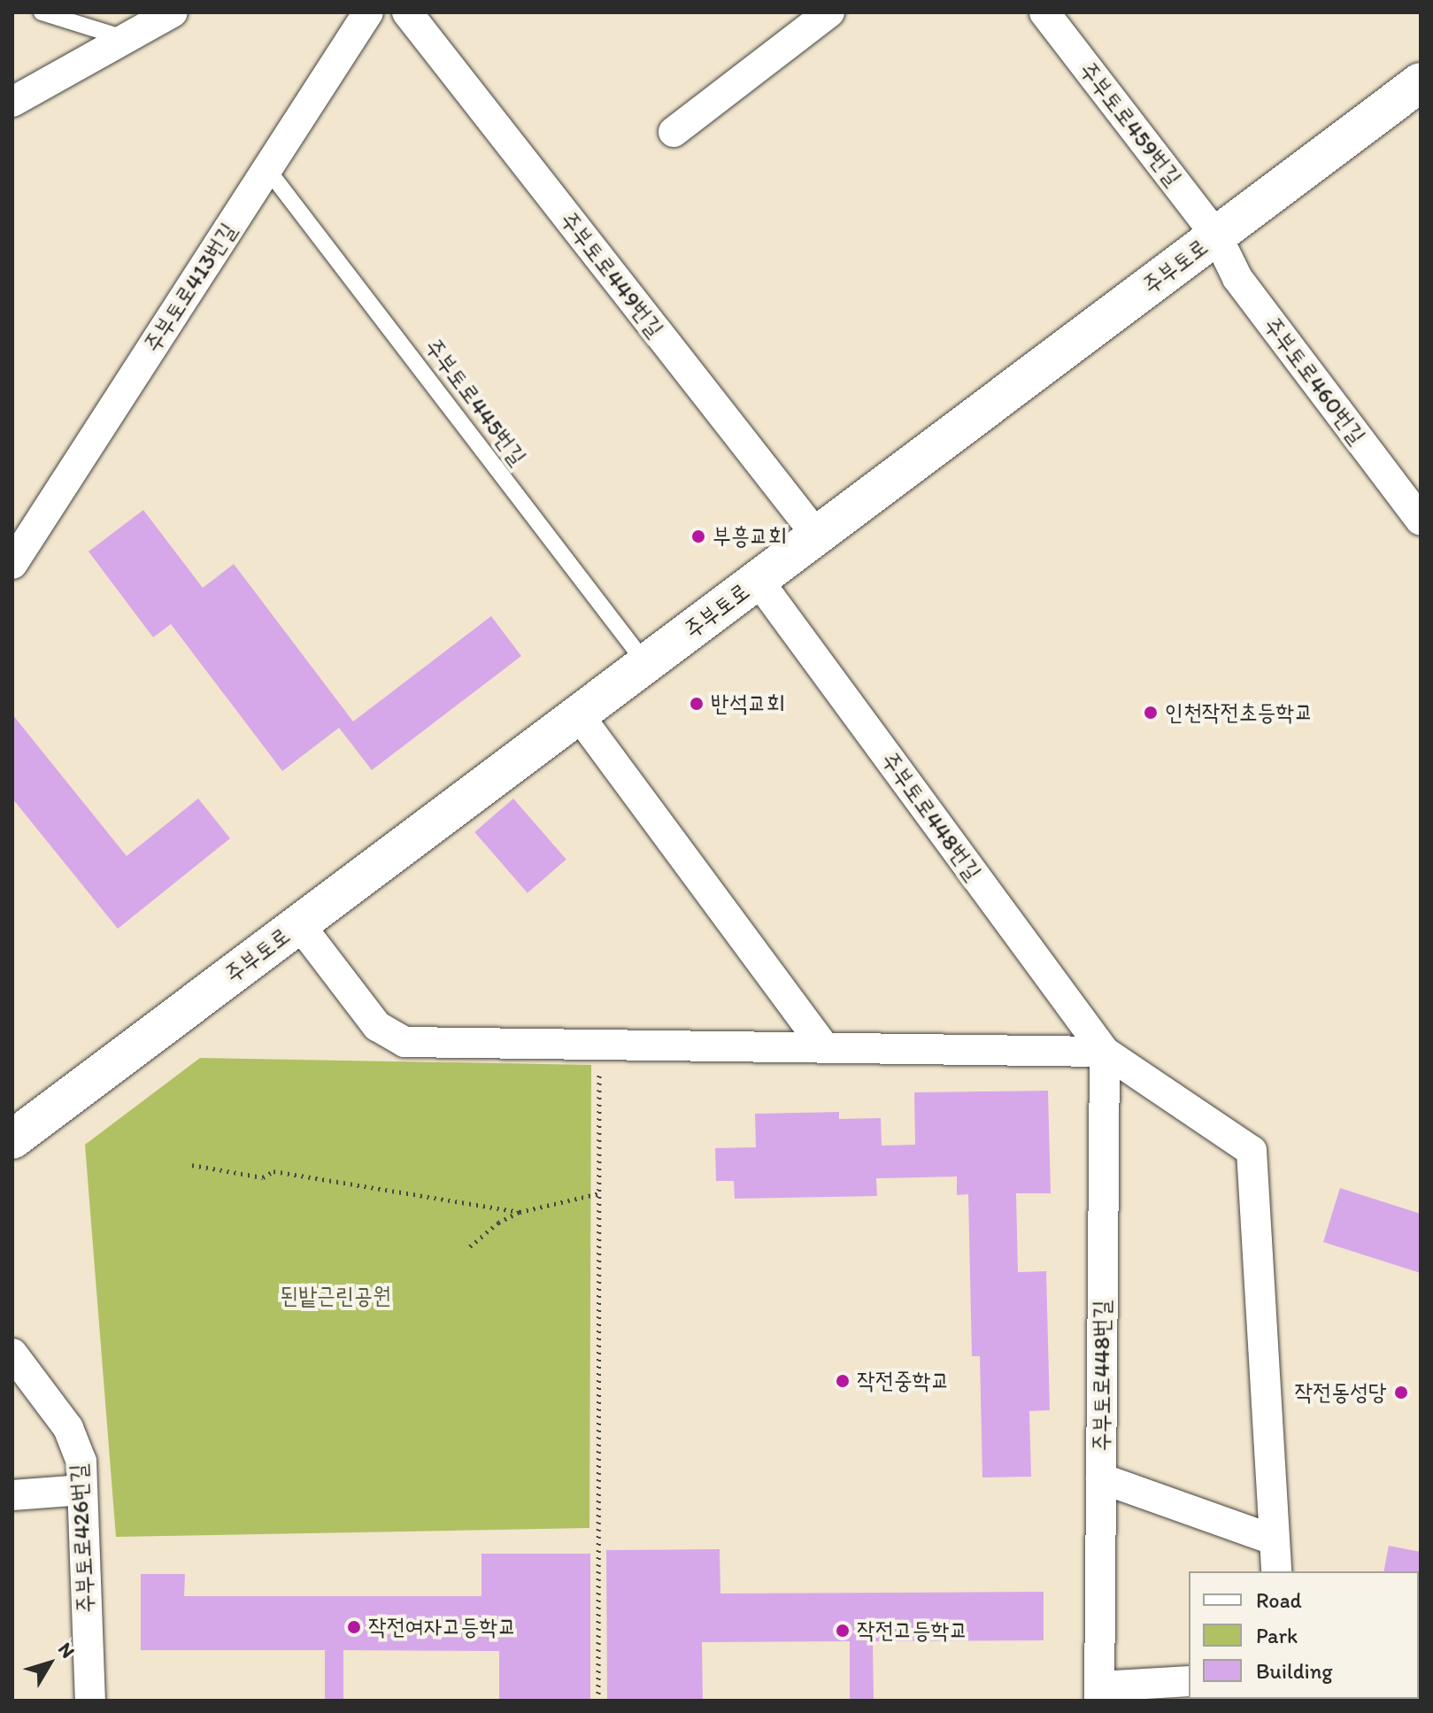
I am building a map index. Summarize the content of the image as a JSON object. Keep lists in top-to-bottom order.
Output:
{
  "streets": {
    "main road": ["주부토로"],
    "street": [
      "주부토로459번길",
      "주부토로449번길",
      "주부토로413번길",
      "주부토로460번길",
      "주부토로448번길",
      "주부토로426번길"
    ],
    "lane": ["주부토로445번길"]
  },
  "crossings": [
    ["주부토로459번길", "주부토로"],
    ["주부토로459번길", "주부토로460번길"],
    ["주부토로", "주부토로449번길"],
    ["주부토로", "주부토로460번길"],
    ["주부토로", "주부토로445번길"],
    ["주부토로", "주부토로448번길"],
    ["주부토로413번길", "주부토로445번길"]
  ],
  "parks": ["된밭근린공원"],
  "places": [
    "부흥교회",
    "반석교회",
    "인천작전초등학교",
    "작전중학교",
    "작전동성당",
    "작전여자고등학교",
    "작전고등학교"
  ],
  "legend": ["Road", "Park", "Building"],
  "north": "top right"
}
